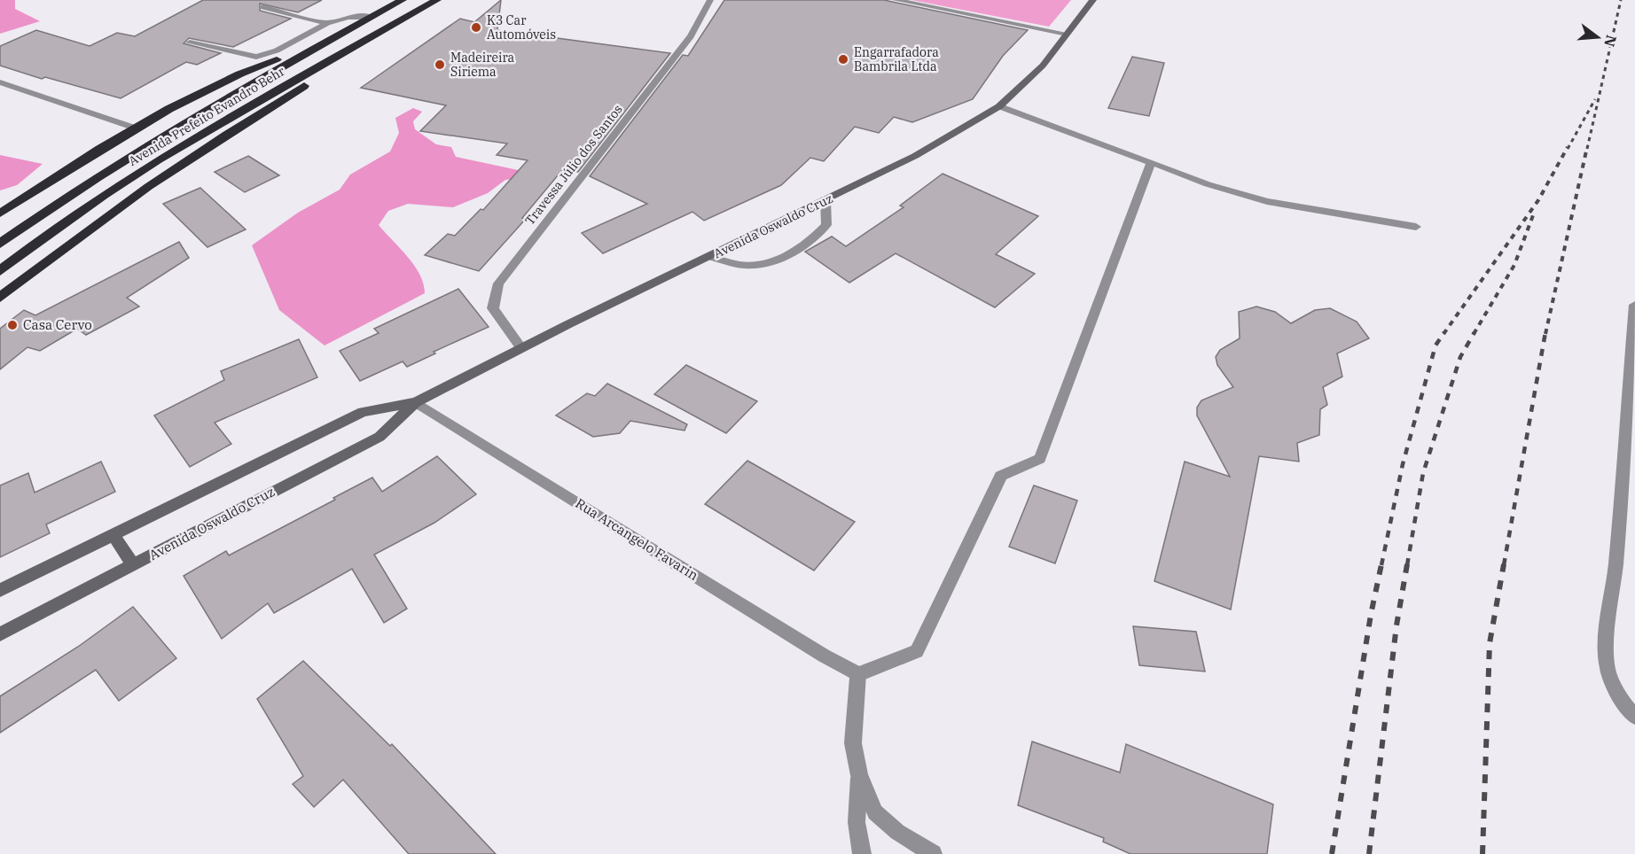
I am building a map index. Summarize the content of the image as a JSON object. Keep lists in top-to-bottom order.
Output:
{
  "streets": {
    "highway": ["Avenida Prefeito Evandro Behr"],
    "street": ["Travessa Júlio dos Santos", "Avenida Oswaldo Cruz", "Rua Arcangelo Favarin"]
  },
  "crossings": [
    ["Travessa Júlio dos Santos", "Avenida Oswaldo Cruz"],
    ["Avenida Oswaldo Cruz", "Rua Arcangelo Favarin"]
  ],
  "places": [
    "K3 Car Automóveis",
    "Engarrafadora Bambrila Ltda",
    "Madeireira Siriema",
    "Casa Cervo"
  ],
  "north": "right"
}
